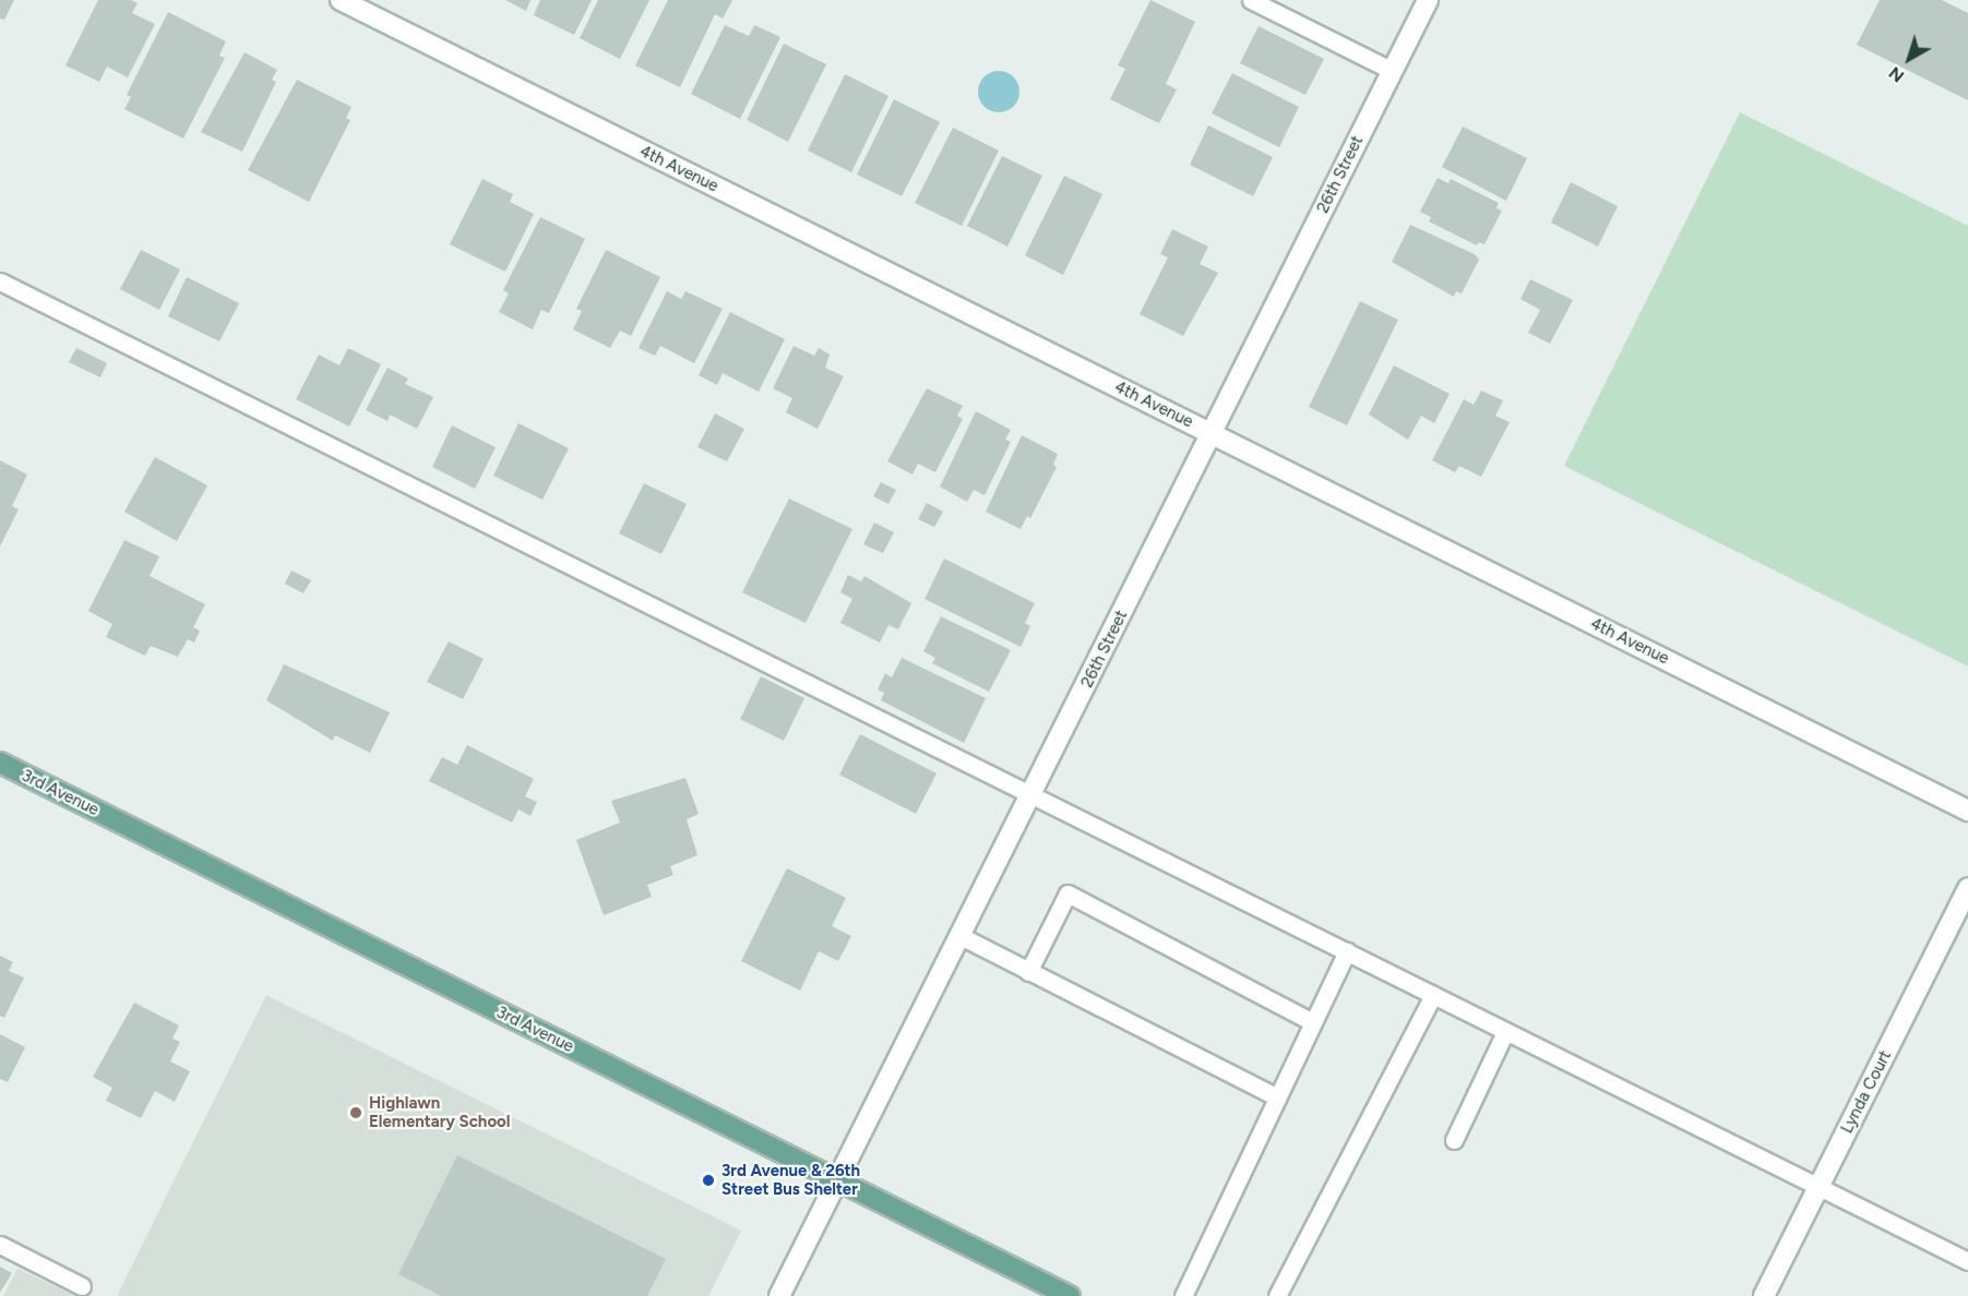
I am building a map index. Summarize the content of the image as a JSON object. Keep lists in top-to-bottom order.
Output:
{
  "streets": {
    "main road": ["3rd Avenue"],
    "street": ["4th Avenue", "26th Street", "Lynda Court"]
  },
  "crossings": [
    ["4th Avenue", "26th Street"],
    ["26th Street", "3rd Avenue"]
  ],
  "places": ["Highlawn Elementary School", "3rd Avenue & 26th Street Bus Shelter"],
  "north": "bottom left"
}
